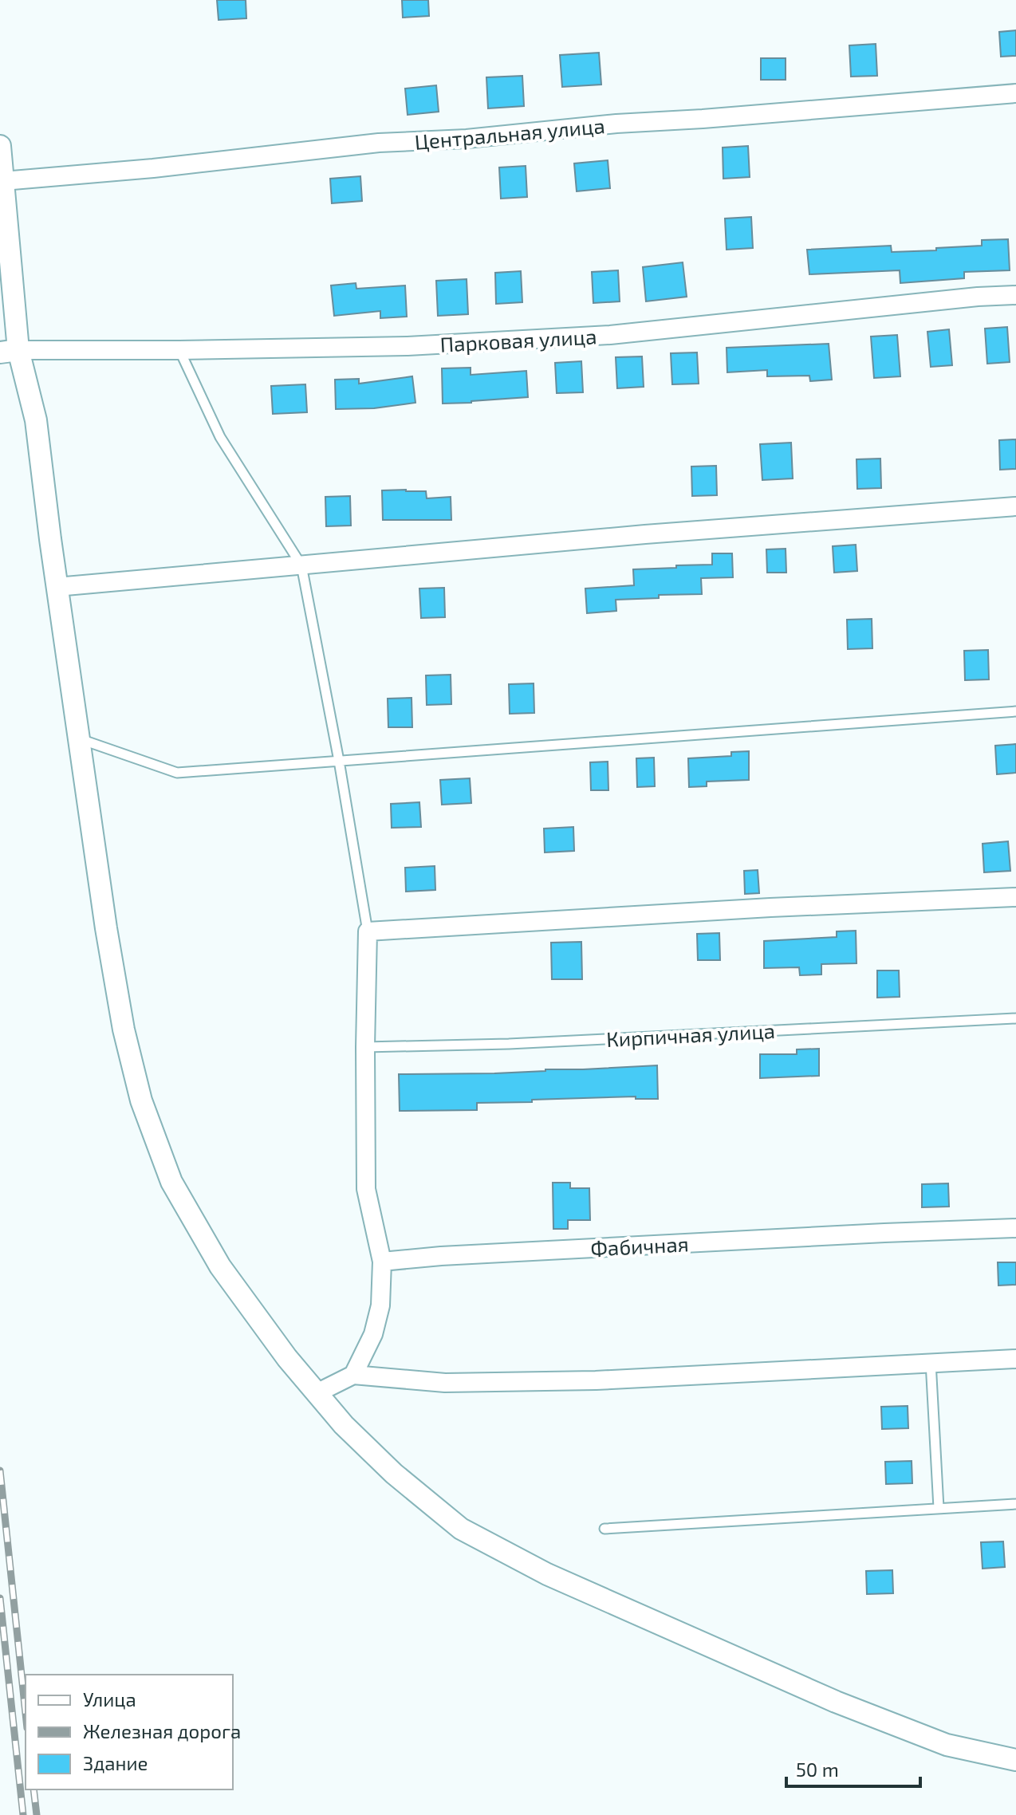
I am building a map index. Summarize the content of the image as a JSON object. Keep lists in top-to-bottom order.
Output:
{
  "streets": {
    "street": ["Центральная улица", "Парковая улица", "Фабичная"],
    "lane": ["Кирпичная улица"]
  },
  "legend": ["Улица", "Железная дорога", "Здание"],
  "scale_bar": "50 m"
}
